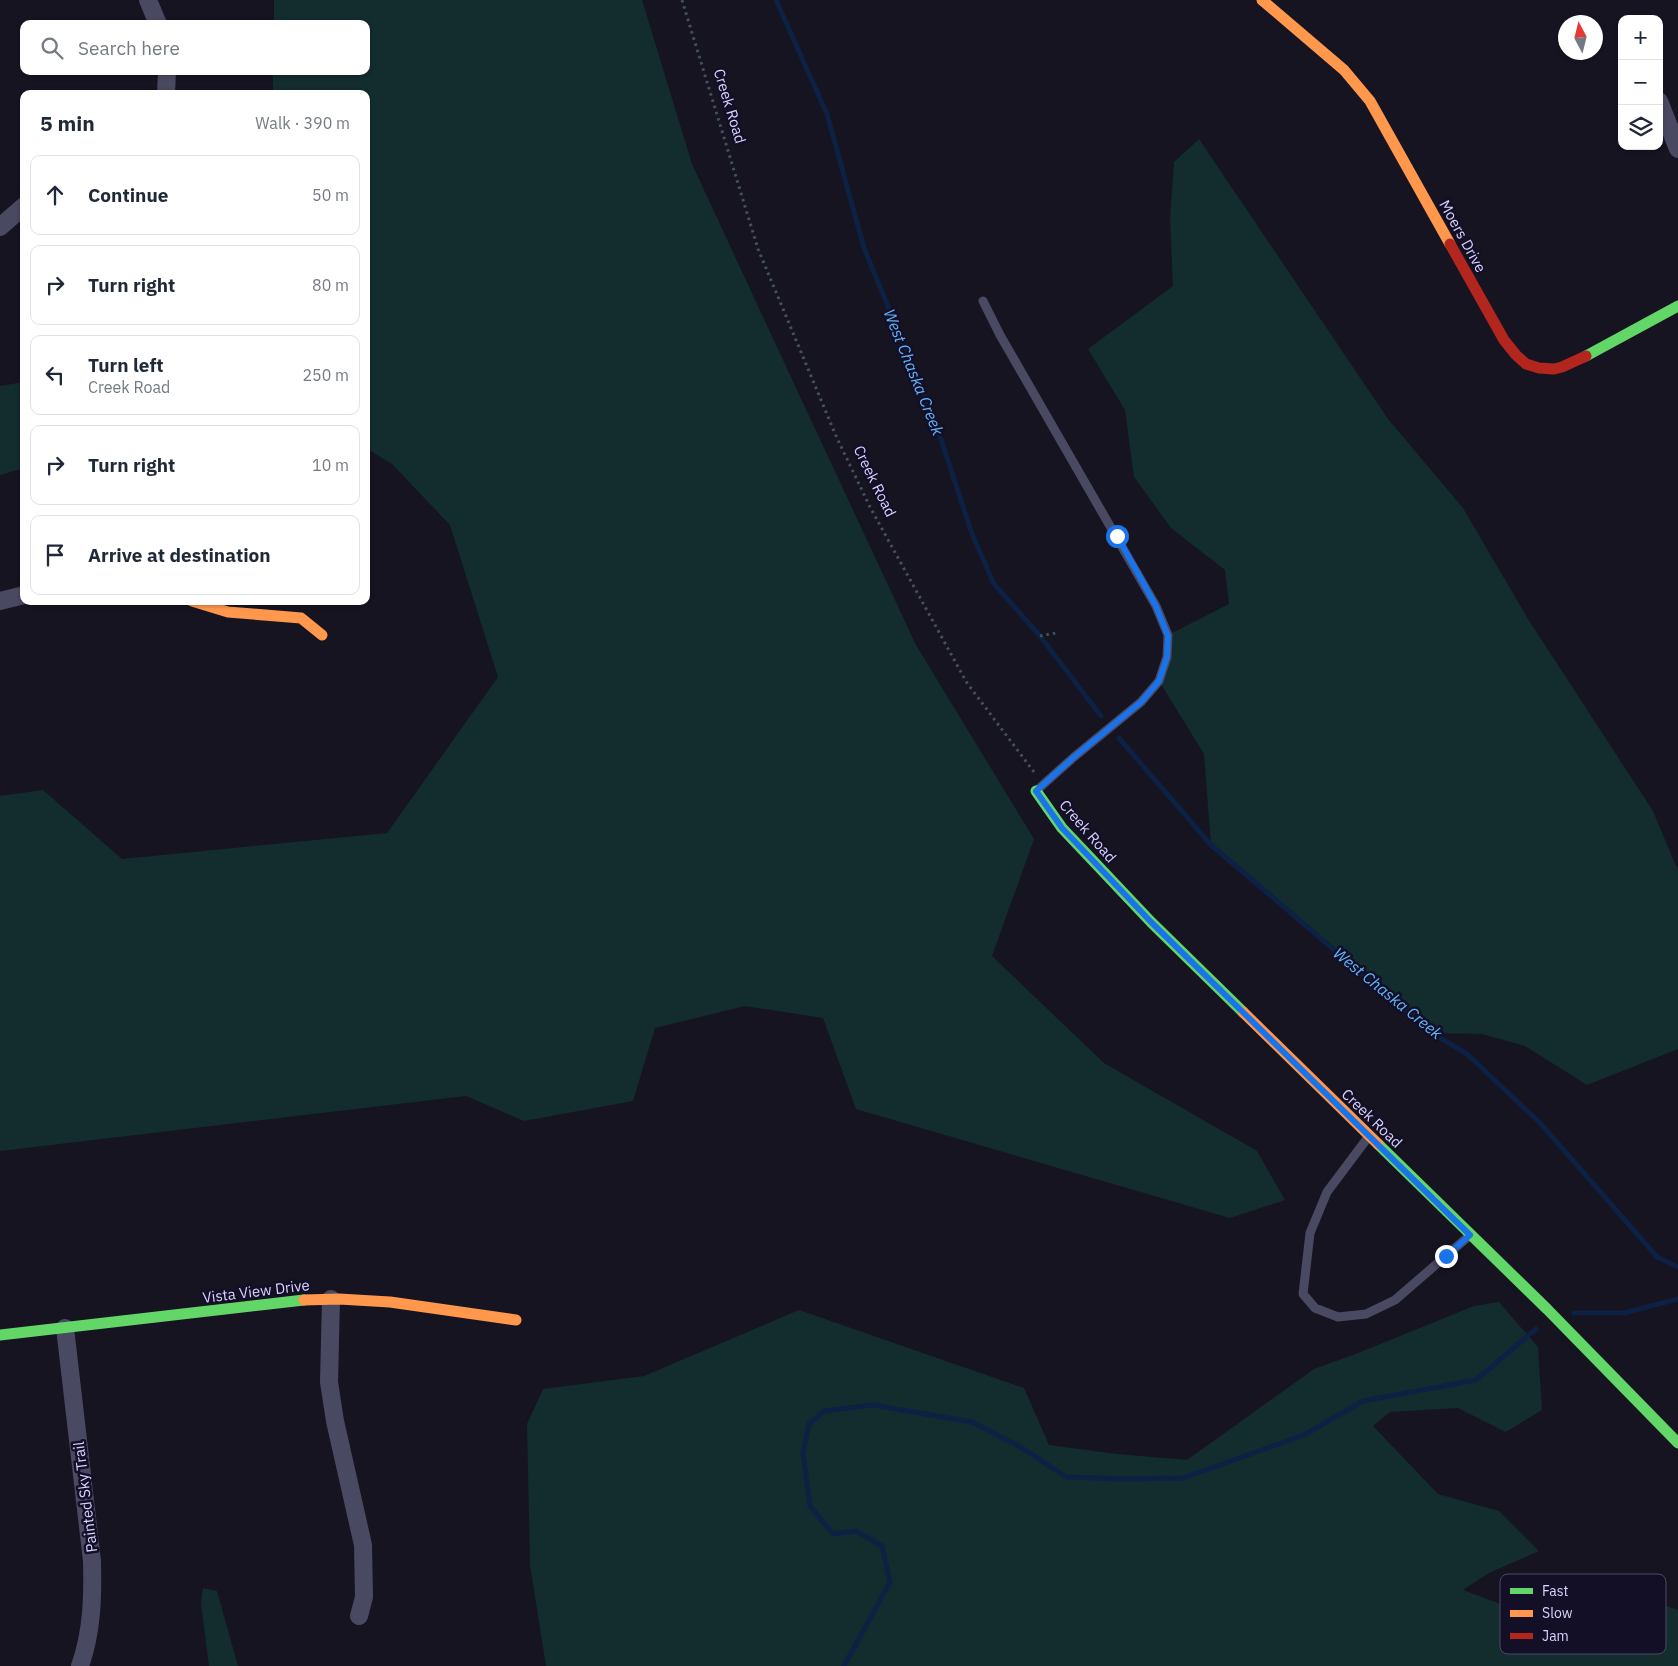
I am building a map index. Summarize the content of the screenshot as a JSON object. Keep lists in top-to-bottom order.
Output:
{
  "streets": {
    "street": [
      "Creek Road",
      "Moers Drive",
      "Vista View Drive",
      "Painted Sky Trail"
    ]
  },
  "crossings": [
    ["Vista View Drive", "Painted Sky Trail"]
  ],
  "water": ["West Chaska Creek"],
  "legend": ["Fast", "Slow", "Jam"],
  "north": "top",
  "page": {
    "map_buttons": ["+", "−"],
    "search": "Search here",
    "heading": ["5 min", "Walk · 390 m"],
    "list": [
      ["Continue", "50 m"],
      ["Turn right", "80 m"],
      ["Turn left", "Creek Road", "250 m"],
      ["Turn right", "10 m"],
      "Arrive at destination"
    ]
  }
}
